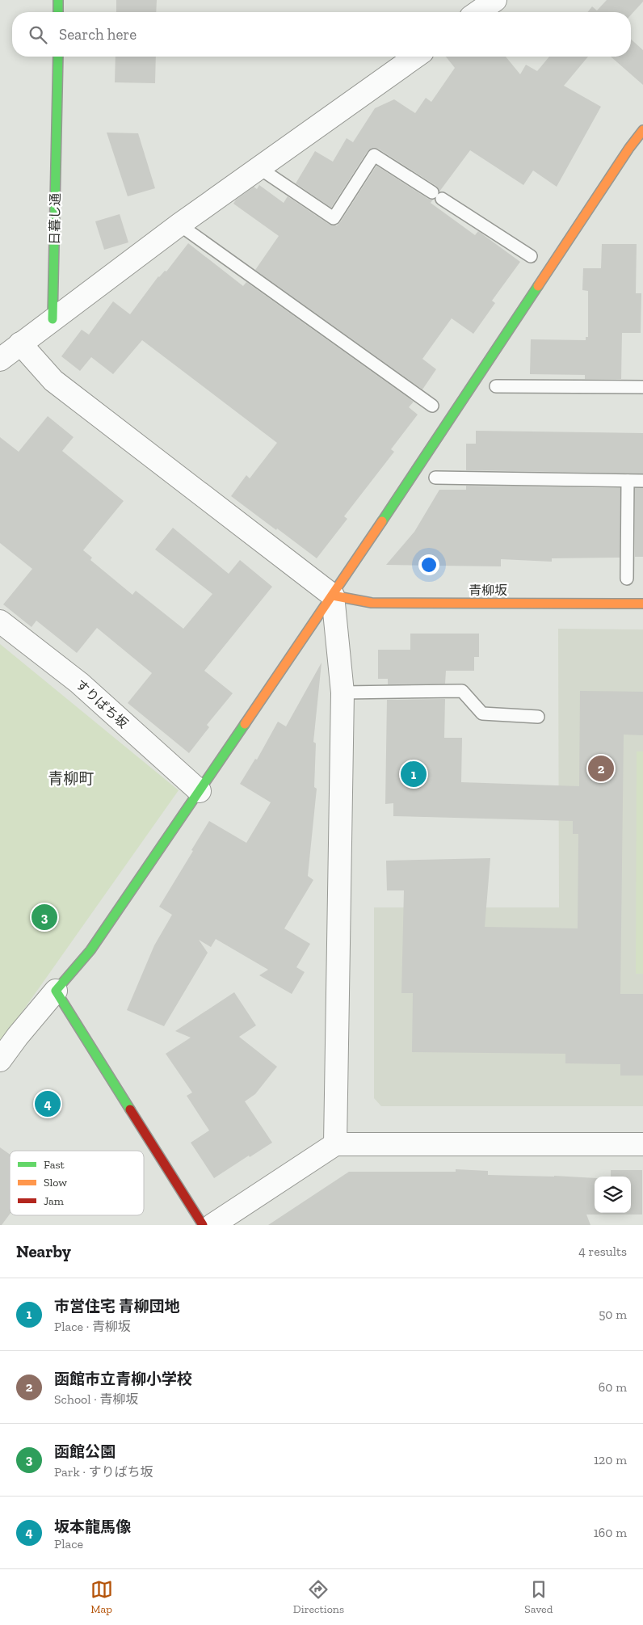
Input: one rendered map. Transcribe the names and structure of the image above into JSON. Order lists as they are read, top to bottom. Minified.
{"streets":{"street":["日暮し通","青柳坂","すりばち坂"]},"districts":["青柳町"],"legend":["Fast","Slow","Jam"],"page":{"search":"Search here","pins":["2","1","3","4"],"heading":["Nearby","4 results"],"list":[{"mark":"1","name":"市営住宅 青柳団地","note":"Place · 青柳坂","value":"50 m"},{"mark":"2","name":"函館市立青柳小学校","note":"School · 青柳坂","value":"60 m"},{"mark":"3","name":"函館公園","note":"Park · すりばち坂","value":"120 m"},{"mark":"4","name":"坂本龍馬像","note":"Place","value":"160 m"}],"nav":["Map","Directions","Saved"]}}
